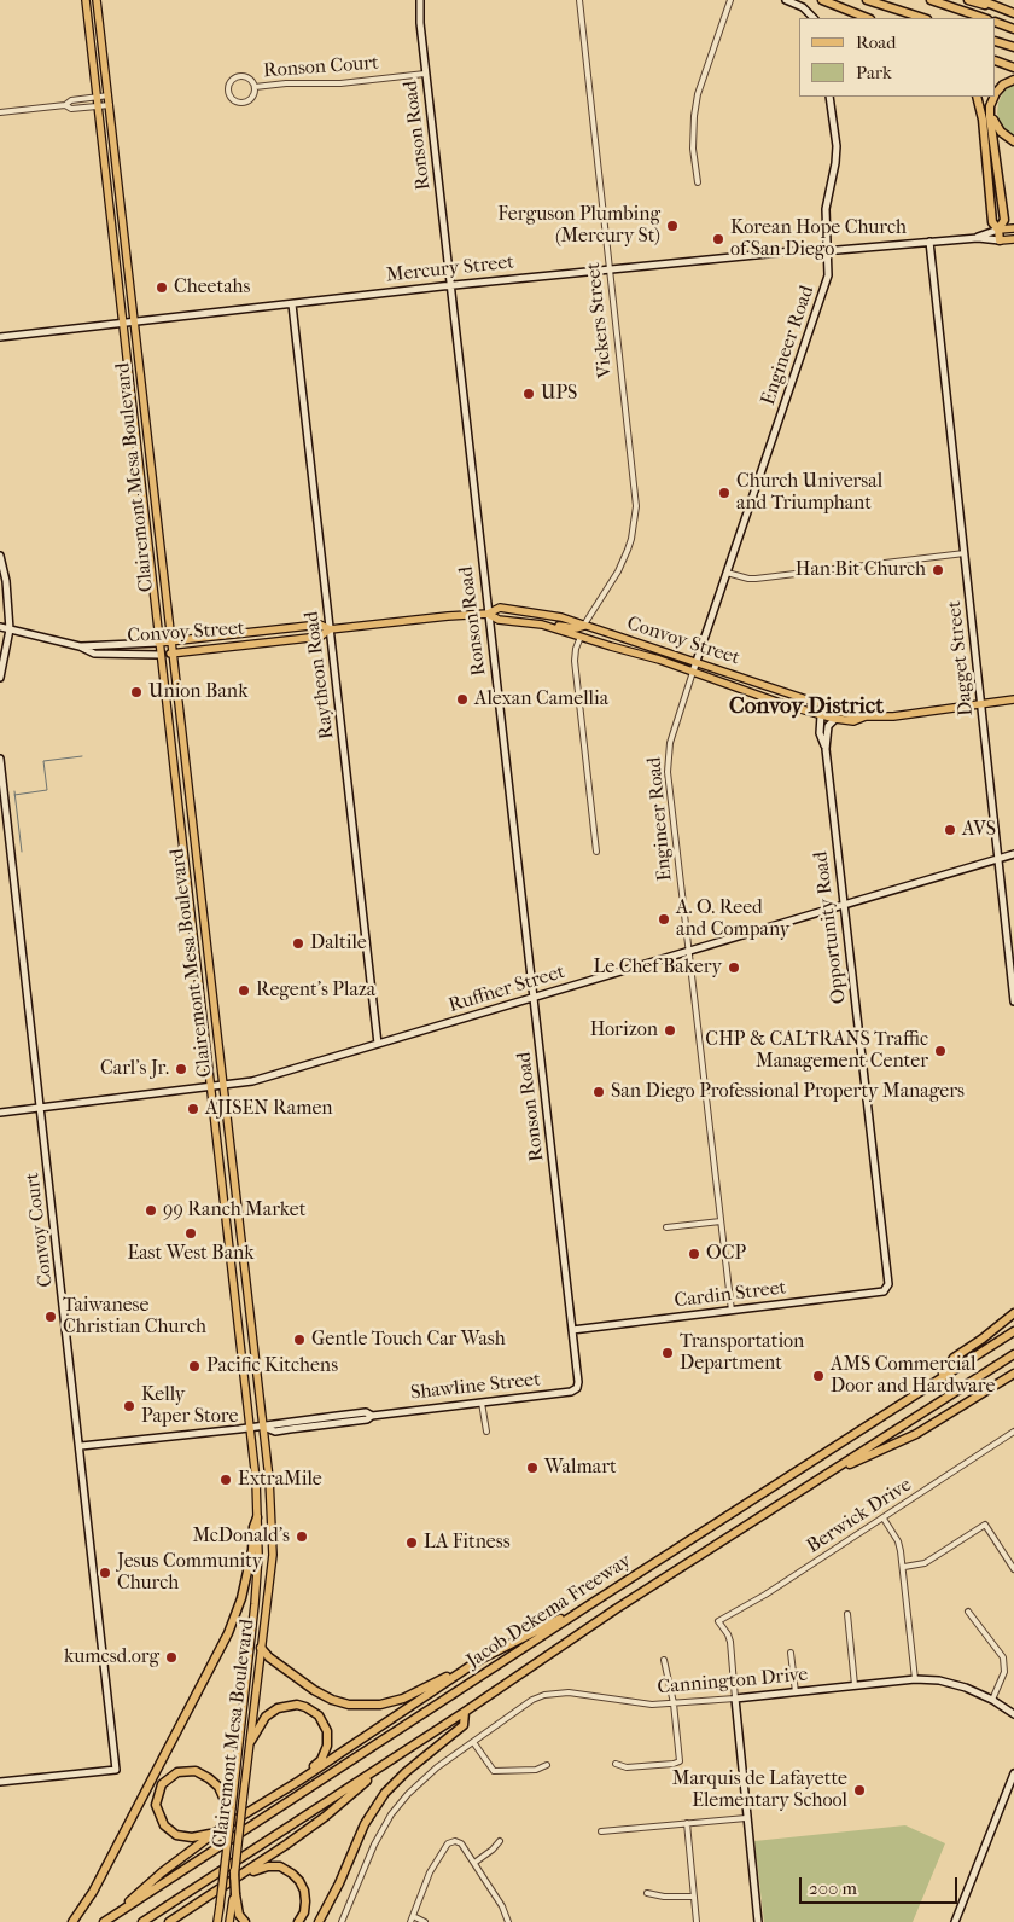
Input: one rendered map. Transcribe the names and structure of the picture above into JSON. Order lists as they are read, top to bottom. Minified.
{"streets":{"highway":["Jacob Dekema Freeway"],"main road":["Mercury Street","Clairemont Mesa Boulevard","Convoy Street"],"street":["Ronson Court","Ronson Road","Vickers Street","Engineer Road","Dagget Street","Raytheon Road","Opportunity Road","Ruffner Street","Convoy Court","Cardin Street","Shawline Street","Berwick Drive","Cannington Drive"]},"crossings":[["Ronson Court","Ronson Road"],["Ronson Road","Mercury Street"],["Ronson Road","Convoy Street"],["Ronson Road","Ruffner Street"],["Ronson Road","Cardin Street"],["Ronson Road","Shawline Street"],["Mercury Street","Vickers Street"],["Mercury Street","Engineer Road"],["Mercury Street","Clairemont Mesa Boulevard"],["Mercury Street","Dagget Street"],["Mercury Street","Raytheon Road"],["Vickers Street","Convoy Street"],["Engineer Road","Convoy Street"],["Engineer Road","Ruffner Street"],["Engineer Road","Cardin Street"],["Clairemont Mesa Boulevard","Convoy Street"],["Clairemont Mesa Boulevard","Ruffner Street"],["Clairemont Mesa Boulevard","Shawline Street"],["Convoy Street","Dagget Street"],["Convoy Street","Raytheon Road"],["Convoy Street","Opportunity Road"],["Dagget Street","Ruffner Street"],["Raytheon Road","Ruffner Street"],["Opportunity Road","Ruffner Street"],["Opportunity Road","Cardin Street"],["Ruffner Street","Convoy Court"],["Convoy Court","Shawline Street"],["Berwick Drive","Cannington Drive"]],"districts":["Convoy District"],"places":["Ferguson Plumbing (Mercury St)","Korean Hope Church of San Diego","Cheetahs","UPS","Church Universal and Triumphant","Han Bit Church","Union Bank","Alexan Camellia","AVS","A. O. Reed and Company","Daltile","Le Chef Bakery","Regent's Plaza","Horizon","CHP & CALTRANS Traffic Management Center","Carl's Jr.","San Diego Professional Property Managers","AJISEN Ramen","99 Ranch Market","East West Bank","OCP","Taiwanese Christian Church","Gentle Touch Car Wash","Transportation Department","Pacific Kitchens","AMS Commercial Door and Hardware","Kelly Paper Store","Walmart","ExtraMile","McDonald's","LA Fitness","Jesus Community Church","kumcsd.org","Marquis de Lafayette Elementary School"],"legend":["Road","Park"],"scale_bar":"200 m"}
